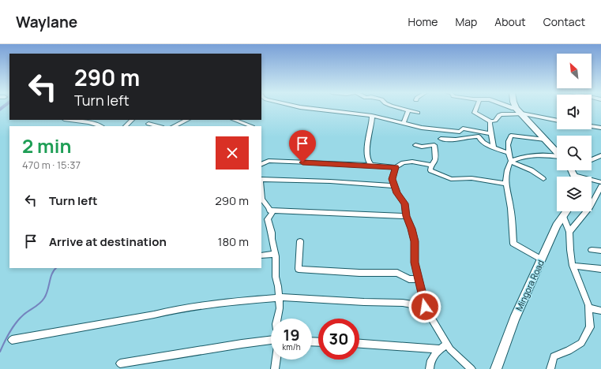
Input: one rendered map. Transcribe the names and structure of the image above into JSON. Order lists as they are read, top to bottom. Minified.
{"streets":{"highway":["Mingora Road"]},"north":"top left","page":{"header":"Waylane","nav":["Home","Map","About","Contact"],"turn":["290 m","Turn left"],"heading":["2 min","470 m · 15:37"],"list":[{"name":"Turn left","value":"290 m"},{"name":"Arrive at destination","value":"180 m"}],"speed":"19 km/h","limit":"30"}}
